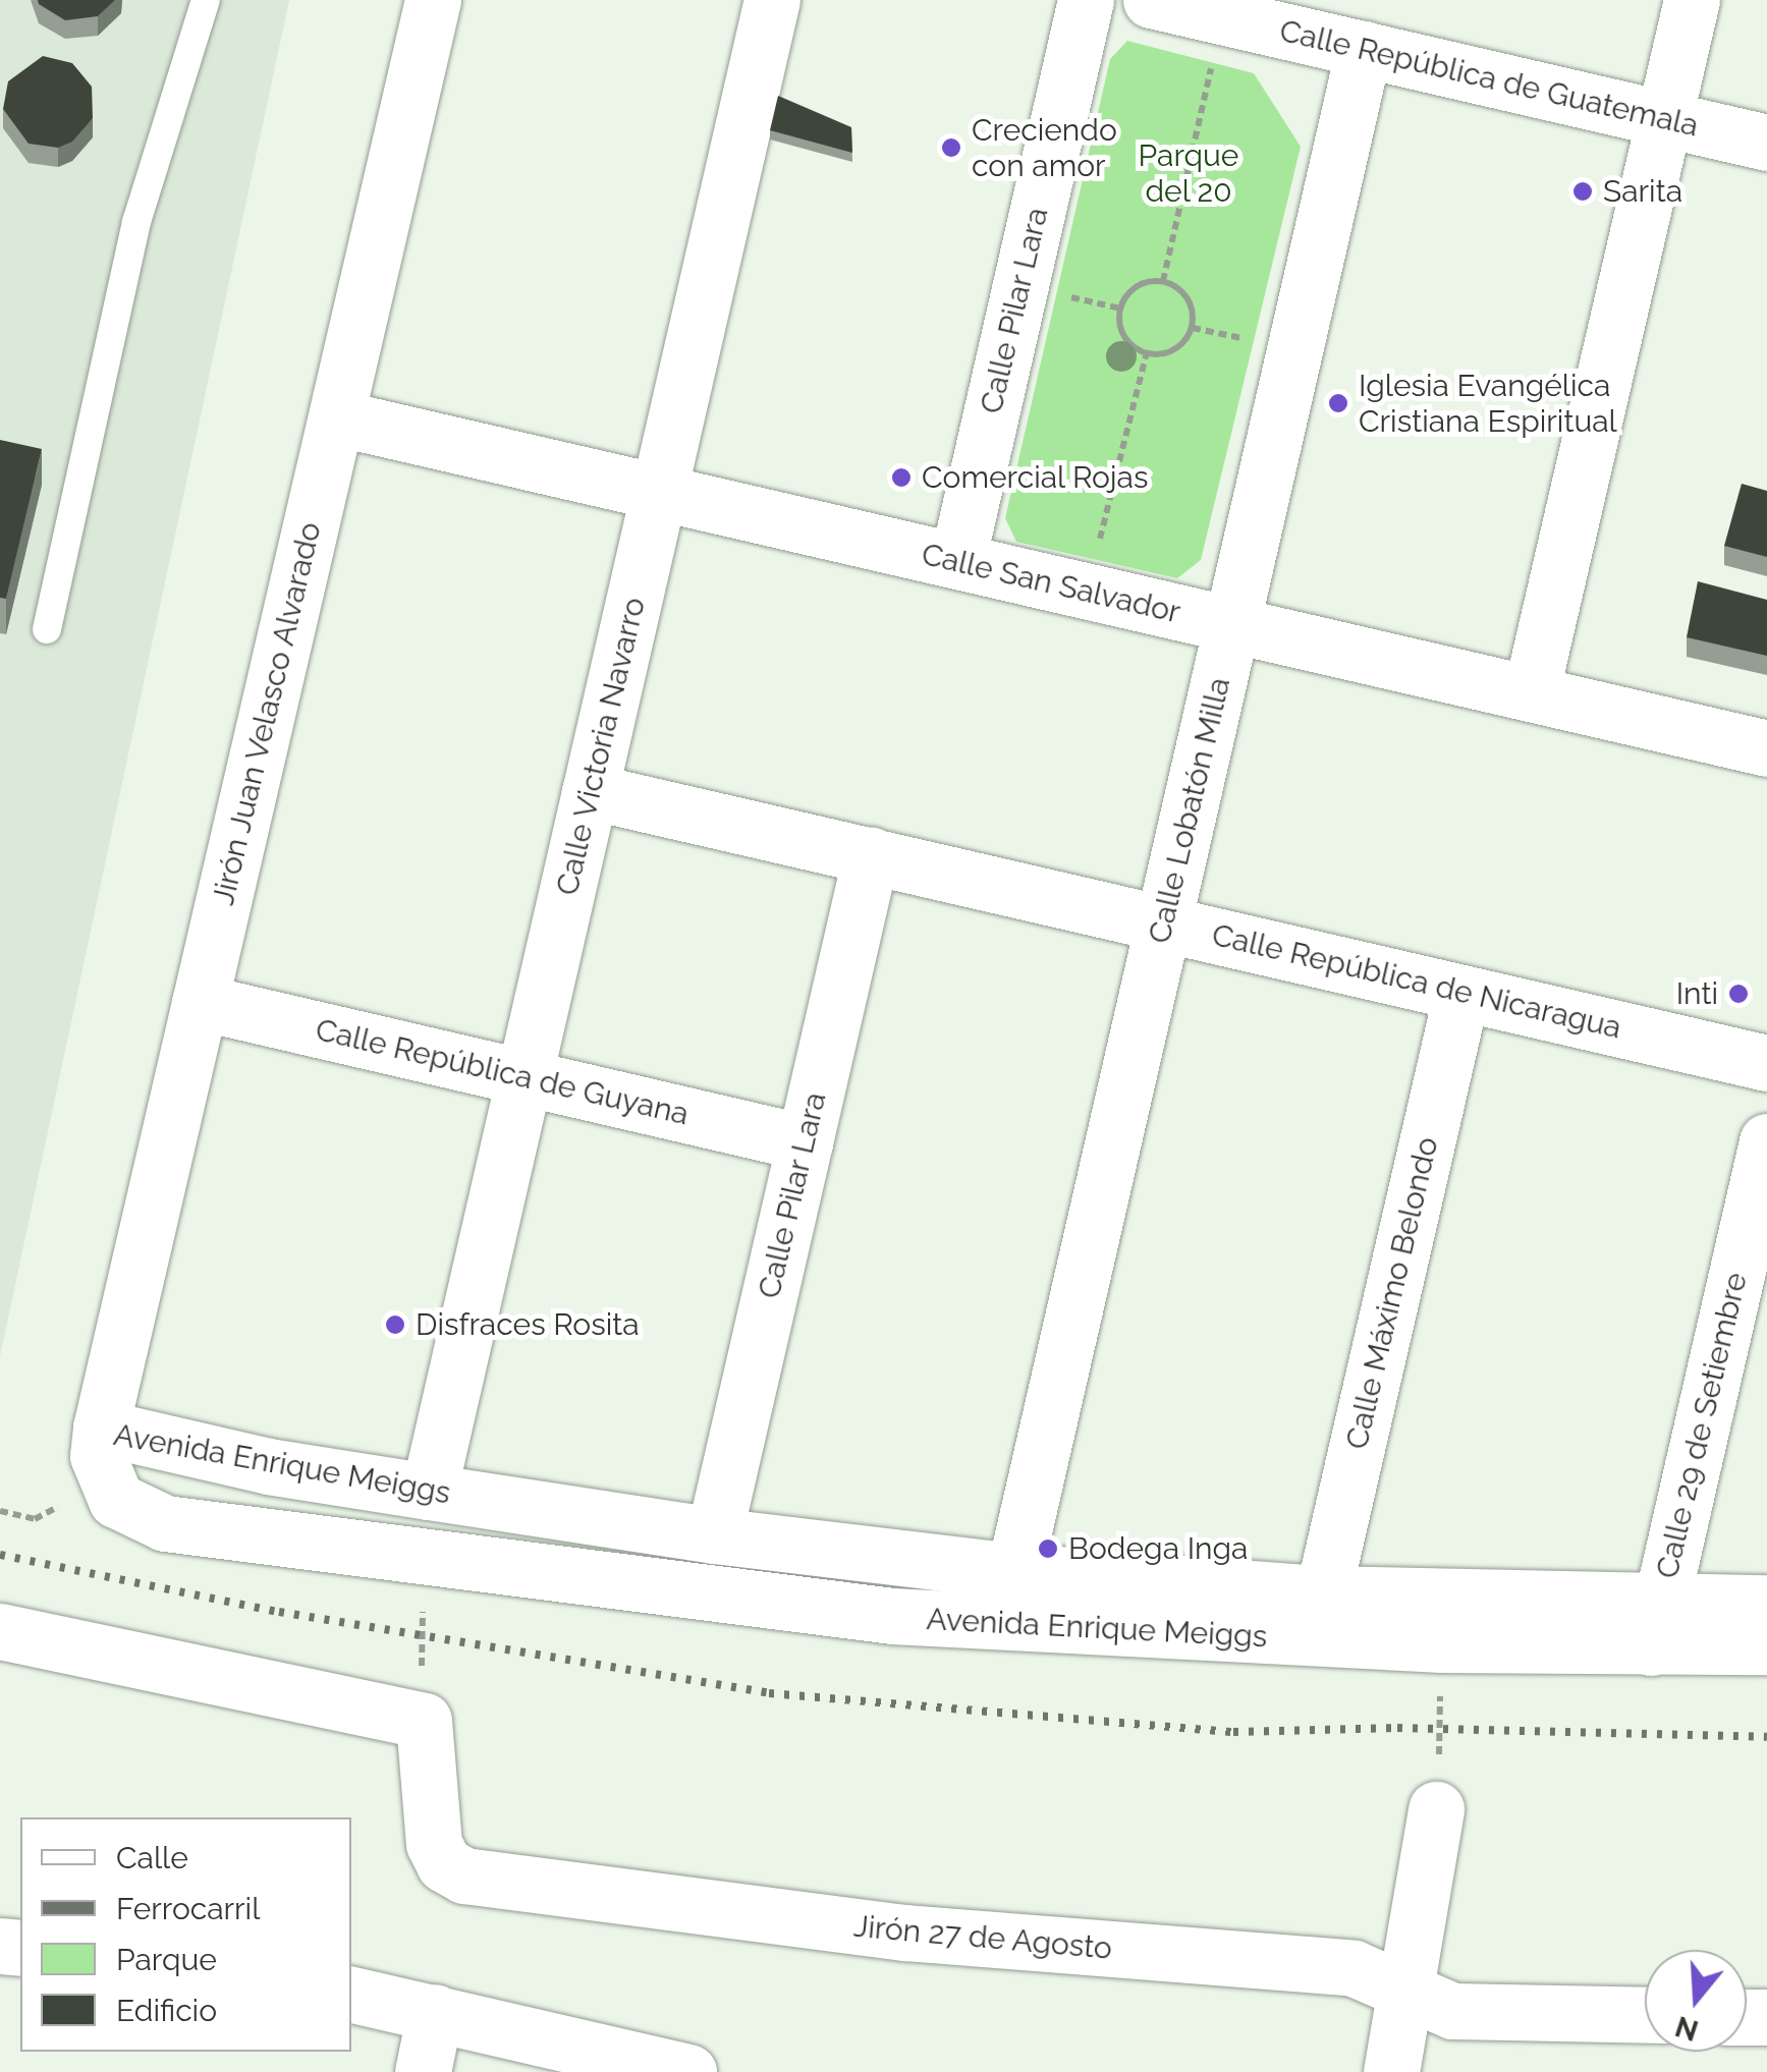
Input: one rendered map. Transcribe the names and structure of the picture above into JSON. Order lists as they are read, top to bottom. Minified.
{"streets":{"street":["Calle República de Guatemala","Calle Pilar Lara","Calle San Salvador","Jirón Juan Velasco Alvarado","Calle Victoria Navarro","Calle Lobatón Milla","Calle República de Nicaragua","Calle República de Guyana","Calle Máximo Belondo","Calle 29 de Setiembre","Avenida Enrique Meiggs","Jirón 27 de Agosto"]},"crossings":[["Calle República de Guatemala","Calle Lobatón Milla"],["Calle Pilar Lara","Calle San Salvador"],["Calle Pilar Lara","Calle República de Nicaragua"],["Calle Pilar Lara","Calle República de Guyana"],["Calle Pilar Lara","Avenida Enrique Meiggs"],["Calle San Salvador","Jirón Juan Velasco Alvarado"],["Calle San Salvador","Calle Victoria Navarro"],["Calle San Salvador","Calle Lobatón Milla"],["Jirón Juan Velasco Alvarado","Calle República de Guyana"],["Jirón Juan Velasco Alvarado","Avenida Enrique Meiggs"],["Calle Victoria Navarro","Calle República de Nicaragua"],["Calle Victoria Navarro","Calle República de Guyana"],["Calle Victoria Navarro","Avenida Enrique Meiggs"],["Calle Lobatón Milla","Calle República de Nicaragua"],["Calle Lobatón Milla","Avenida Enrique Meiggs"],["Calle República de Nicaragua","Calle Máximo Belondo"],["Calle Máximo Belondo","Avenida Enrique Meiggs"],["Calle 29 de Setiembre","Avenida Enrique Meiggs"]],"parks":["Parque del 20"],"places":["Creciendo con amor","Sarita","Iglesia Evangélica Cristiana Espiritual","Comercial Rojas","Inti","Disfraces Rosita","Bodega Inga"],"legend":["Calle","Ferrocarril","Parque","Edificio"],"north":"bottom"}
